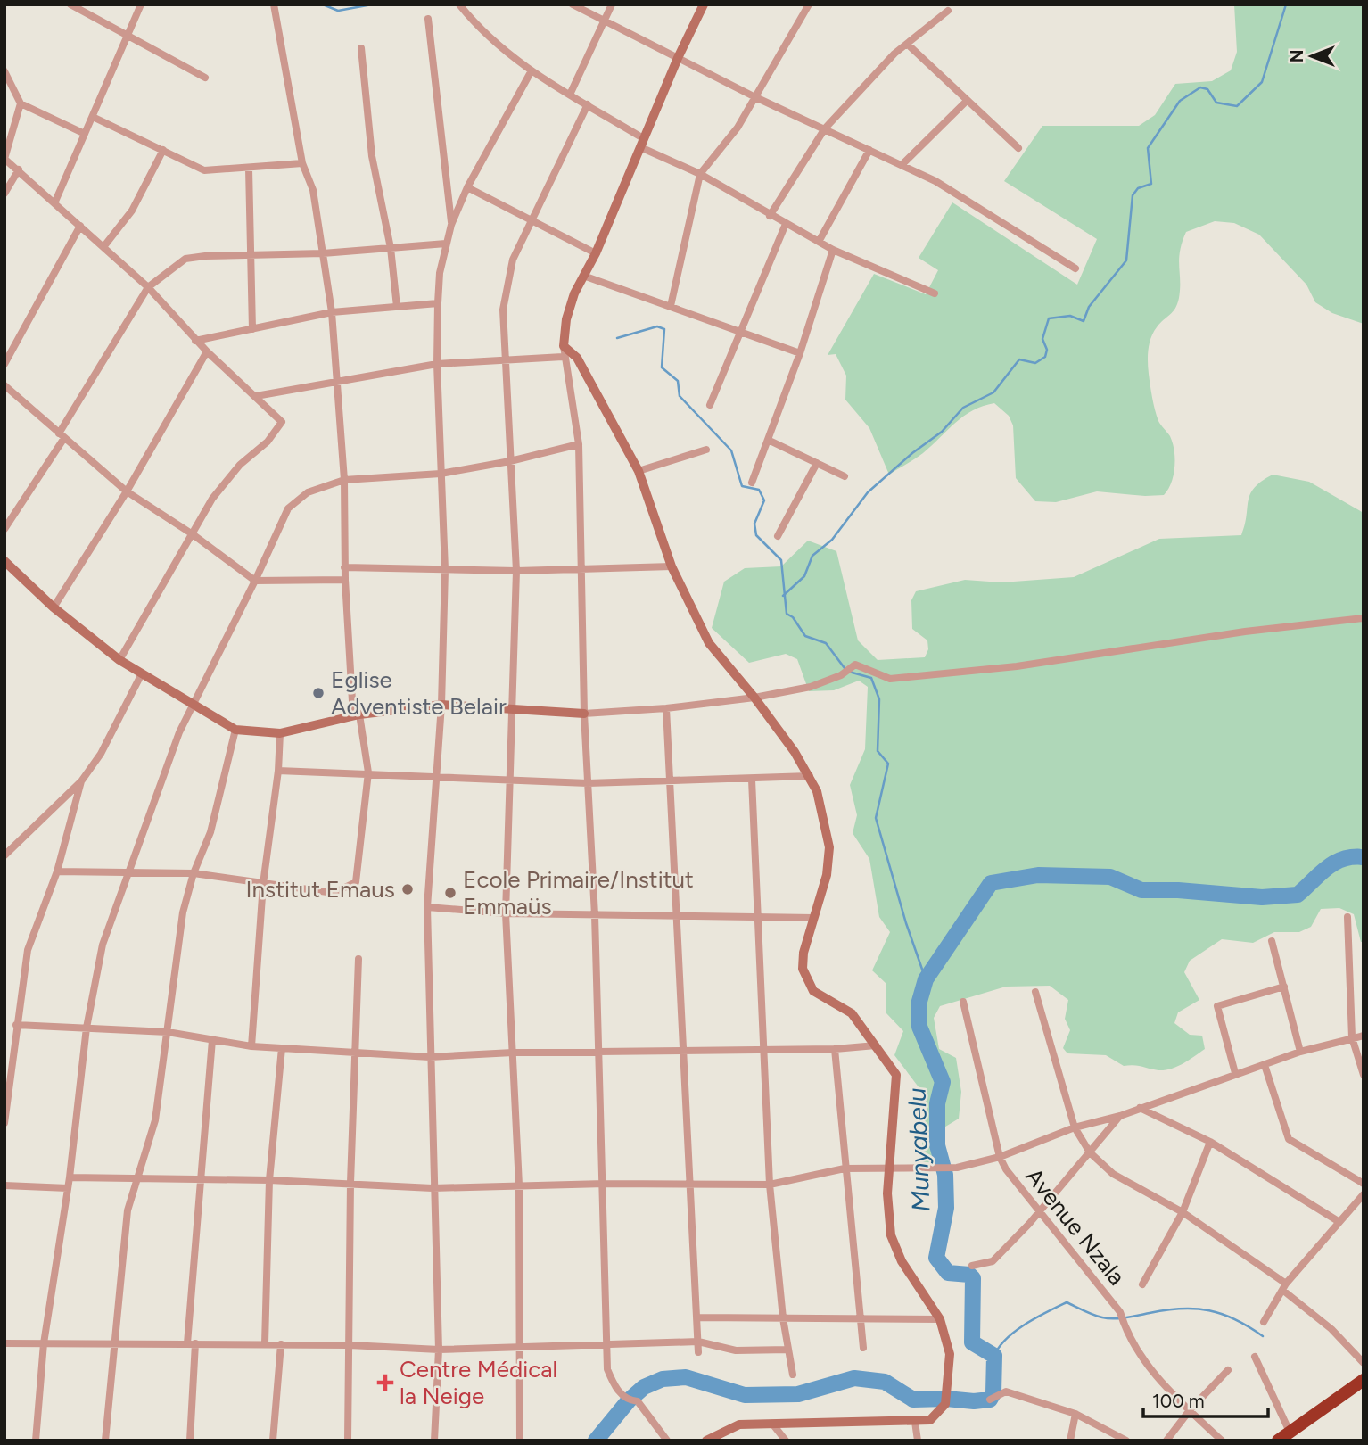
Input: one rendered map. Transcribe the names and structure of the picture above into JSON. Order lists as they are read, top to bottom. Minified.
{"streets":{"street":["Avenue Nzala"]},"water":["Munyabelu"],"places":{"other":["Eglise Adventiste Belair","Institut Emaus","Ecole Primaire/Institut Emmaüs"],"health":["Centre Médical la Neige"]},"scale_bar":"100 m","north":"left"}
